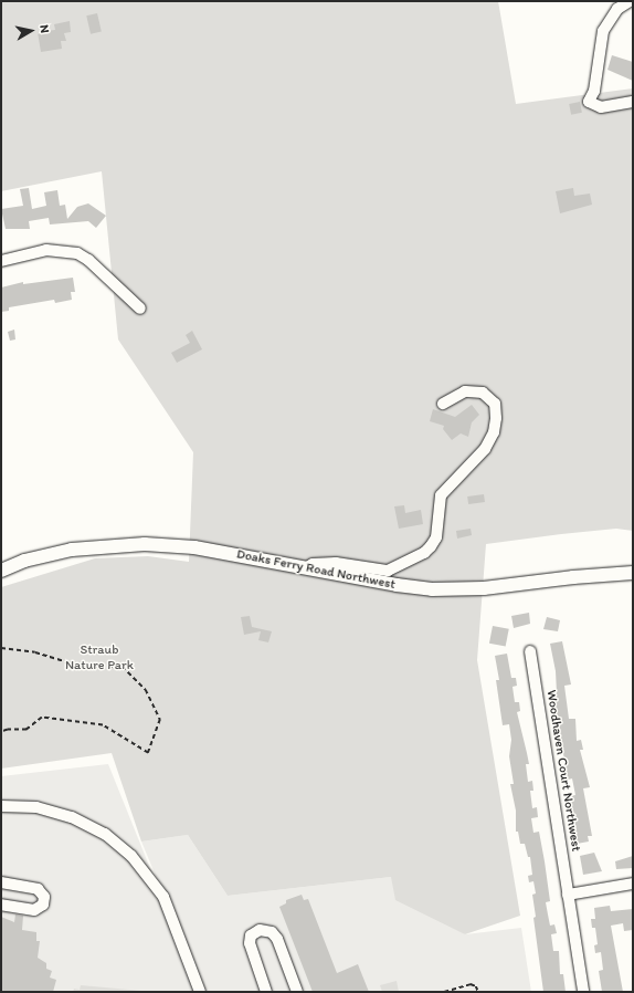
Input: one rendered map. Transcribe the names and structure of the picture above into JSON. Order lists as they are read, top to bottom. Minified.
{"streets":{"main road":["Doaks Ferry Road Northwest"],"street":["Woodhaven Court Northwest"]},"parks":["Straub Nature Park"],"north":"right"}
